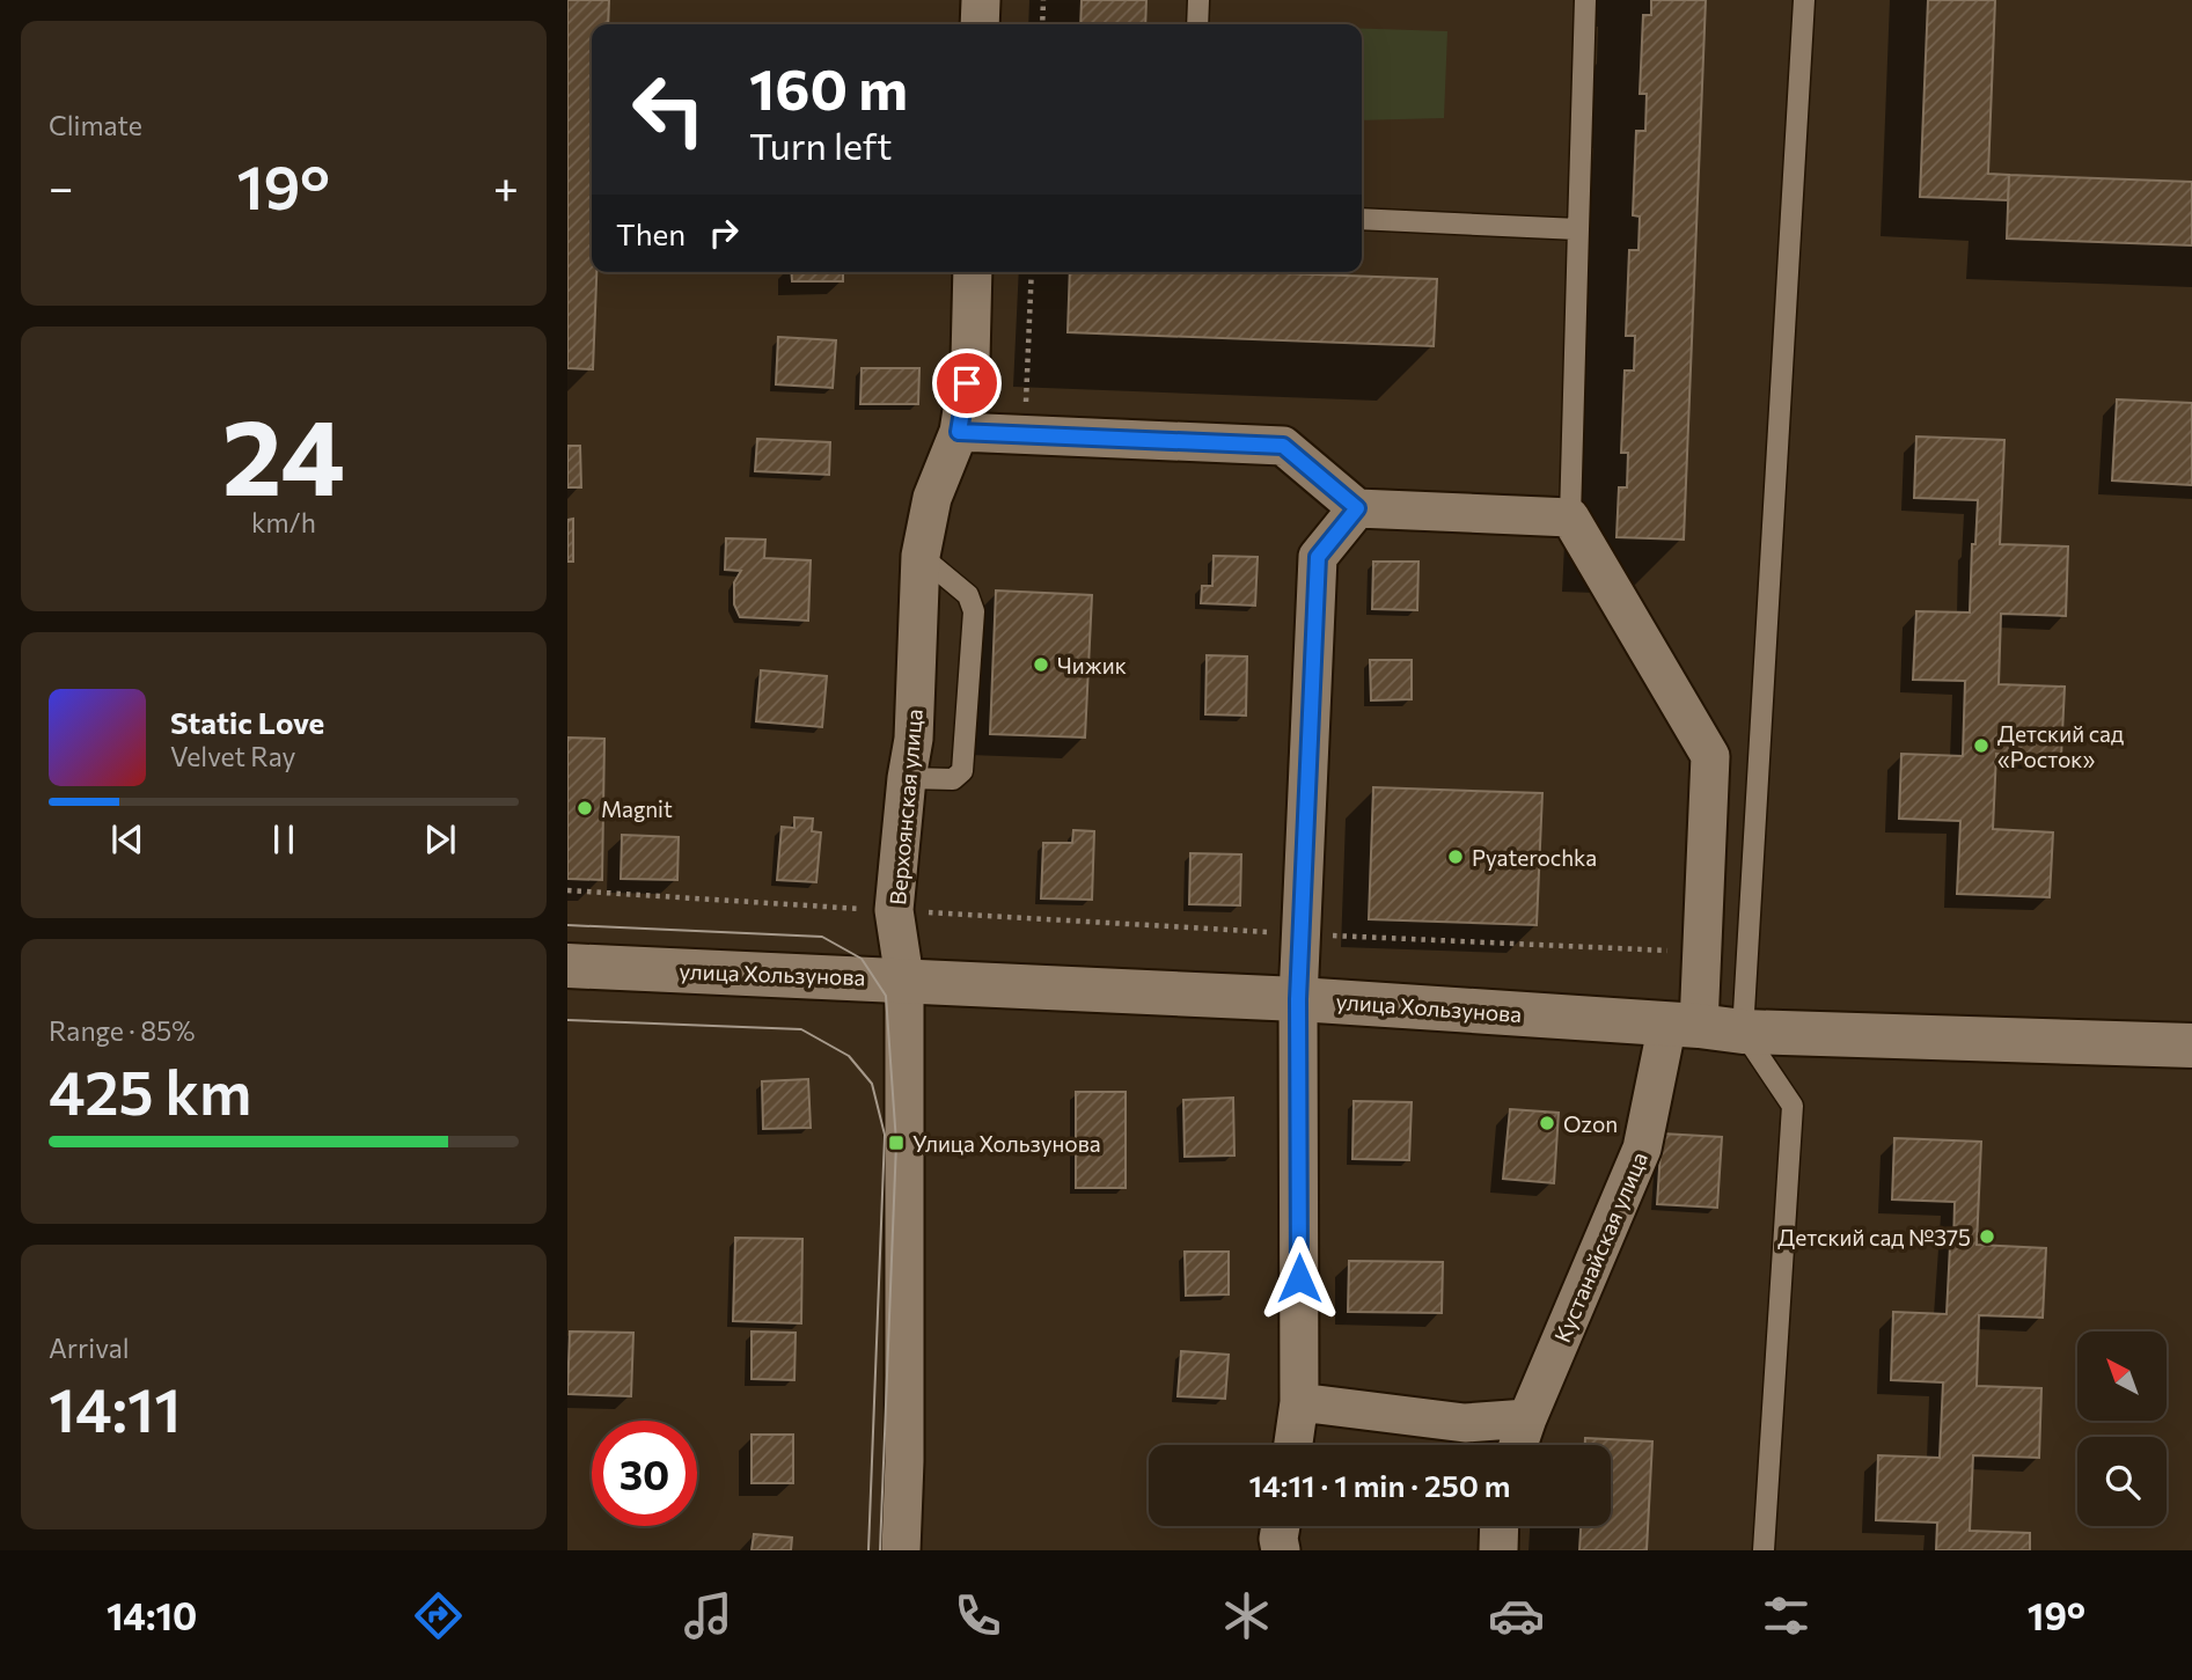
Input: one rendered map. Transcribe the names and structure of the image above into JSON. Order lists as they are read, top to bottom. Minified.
{"streets":{"street":["Верхоянская улица","улица Хользунова","Кустанайская улица"]},"crossings":[["Верхоянская улица","улица Хользунова"],["улица Хользунова","Кустанайская улица"]],"places":{"other":["Чижик","Детский сад «Росток»","Magnit","Pyaterochka","Ozon","Детский сад №375"],"transit":["Улица Хользунова"]},"north":"top left","page":{"tile":["Climate",["24","km/h"],["Range · 85%","425 km"],["Arrival","14:11"]],"turn":["160 m","Turn left"],"heat":["−","19°","+"],"then":"Then","song":["Static Love","Velvet Ray"],"limit":"30","trip":"14:11 · 1 min · 250 m","tabs":["14:10","19°"]}}
